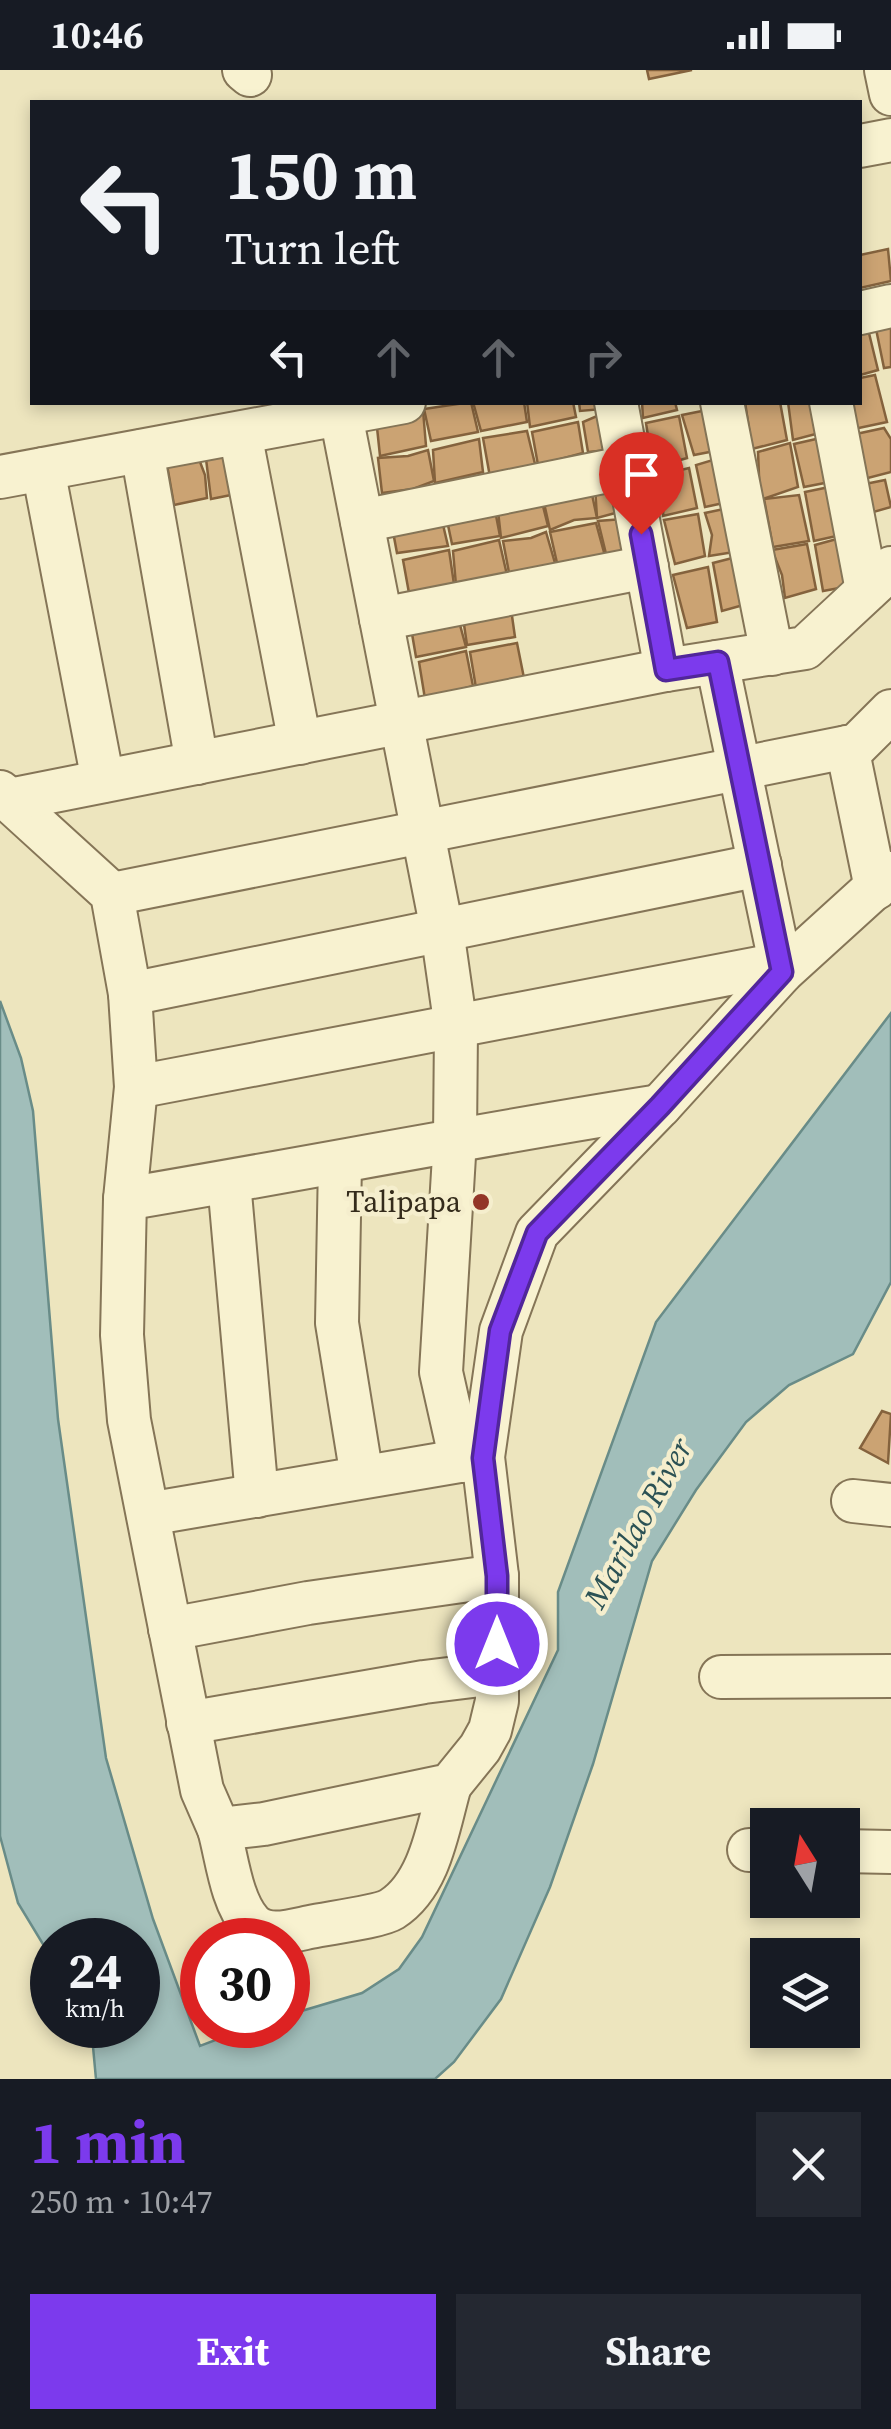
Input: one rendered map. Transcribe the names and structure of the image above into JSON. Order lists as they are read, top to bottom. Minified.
{"water":["Marilao River"],"places":["Talipapa"],"north":"top","page":{"status":"10:46","turn":["150 m","Turn left"],"speed":"24 km/h","limit":"30","heading":["1 min","250 m · 10:47"],"buttons":["Exit","Share"]}}
